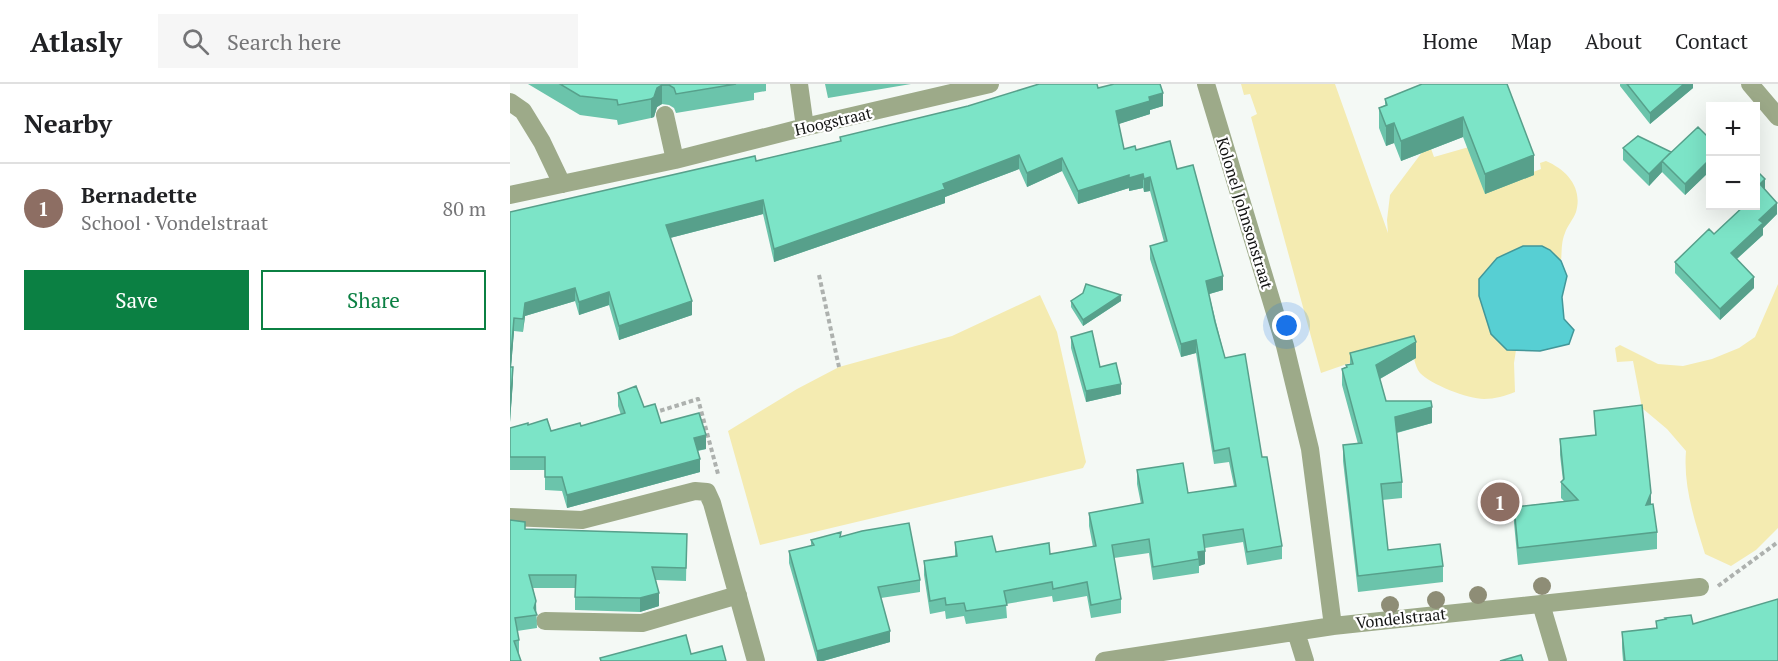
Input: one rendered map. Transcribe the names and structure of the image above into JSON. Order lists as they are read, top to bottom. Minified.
{"streets":{"street":["Hoogstraat","Kolonel Johnsonstraat","Vondelstraat"]},"crossings":[["Kolonel Johnsonstraat","Vondelstraat"]],"page":{"header":"Atlasly","search":"Search here","nav":["Home","Map","About","Contact"],"heading":"Nearby","map_buttons":["+","−"],"list":[{"mark":"1","name":"Bernadette","note":"School · Vondelstraat","value":"80 m"}],"buttons":["Save","Share"],"pins":"1"}}
